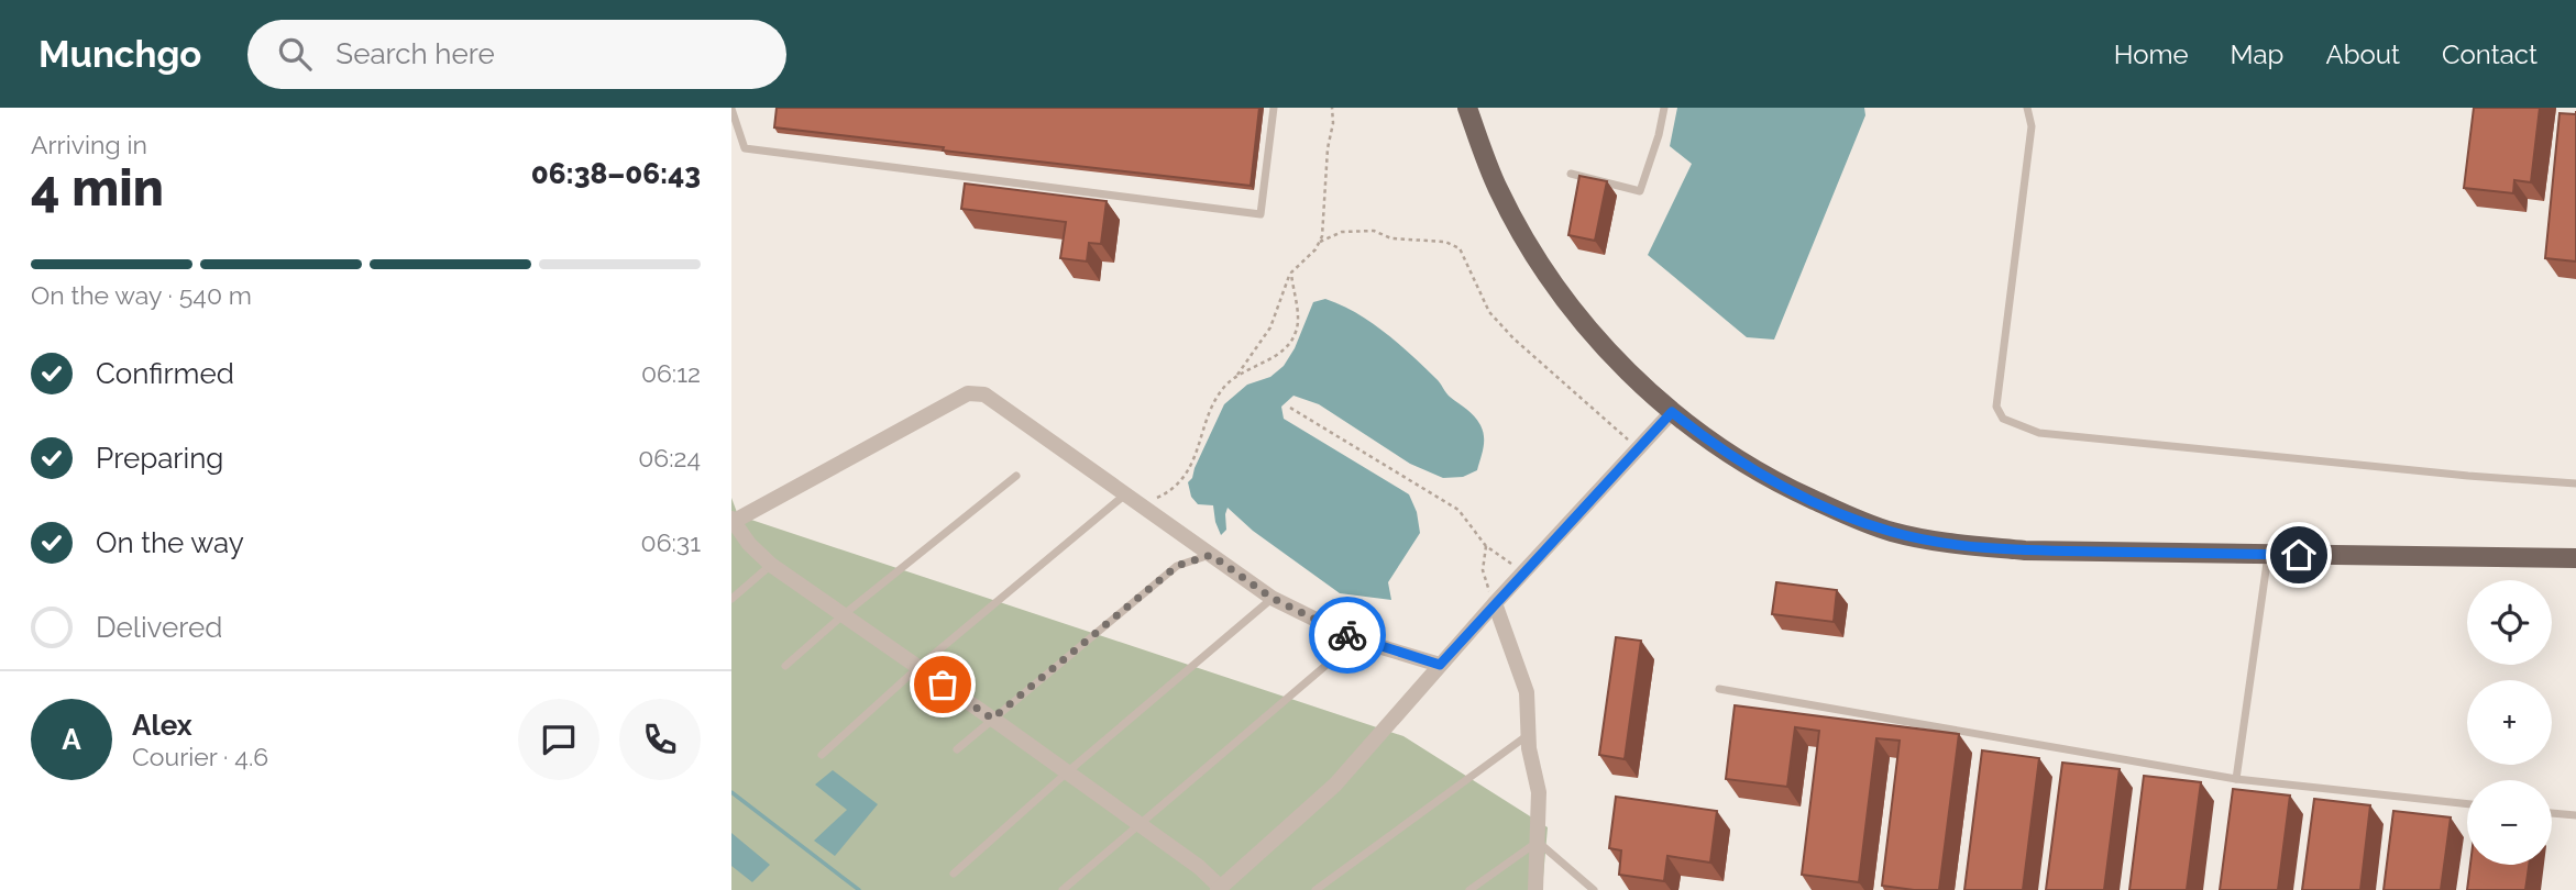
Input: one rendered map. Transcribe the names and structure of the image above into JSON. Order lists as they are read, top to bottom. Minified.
{"page":{"header":"Munchgo","search":"Search here","nav":["Home","Map","About","Contact"],"heading":["4 min","Arriving in","06:38–06:43"],"panel":["Alex","Courier · 4.6"],"bar":"On the way · 540 m","list":[["Confirmed","06:12"],["Preparing","06:24"],["On the way","06:31"],"Delivered"],"map_buttons":["+","−"],"round":"A"}}
